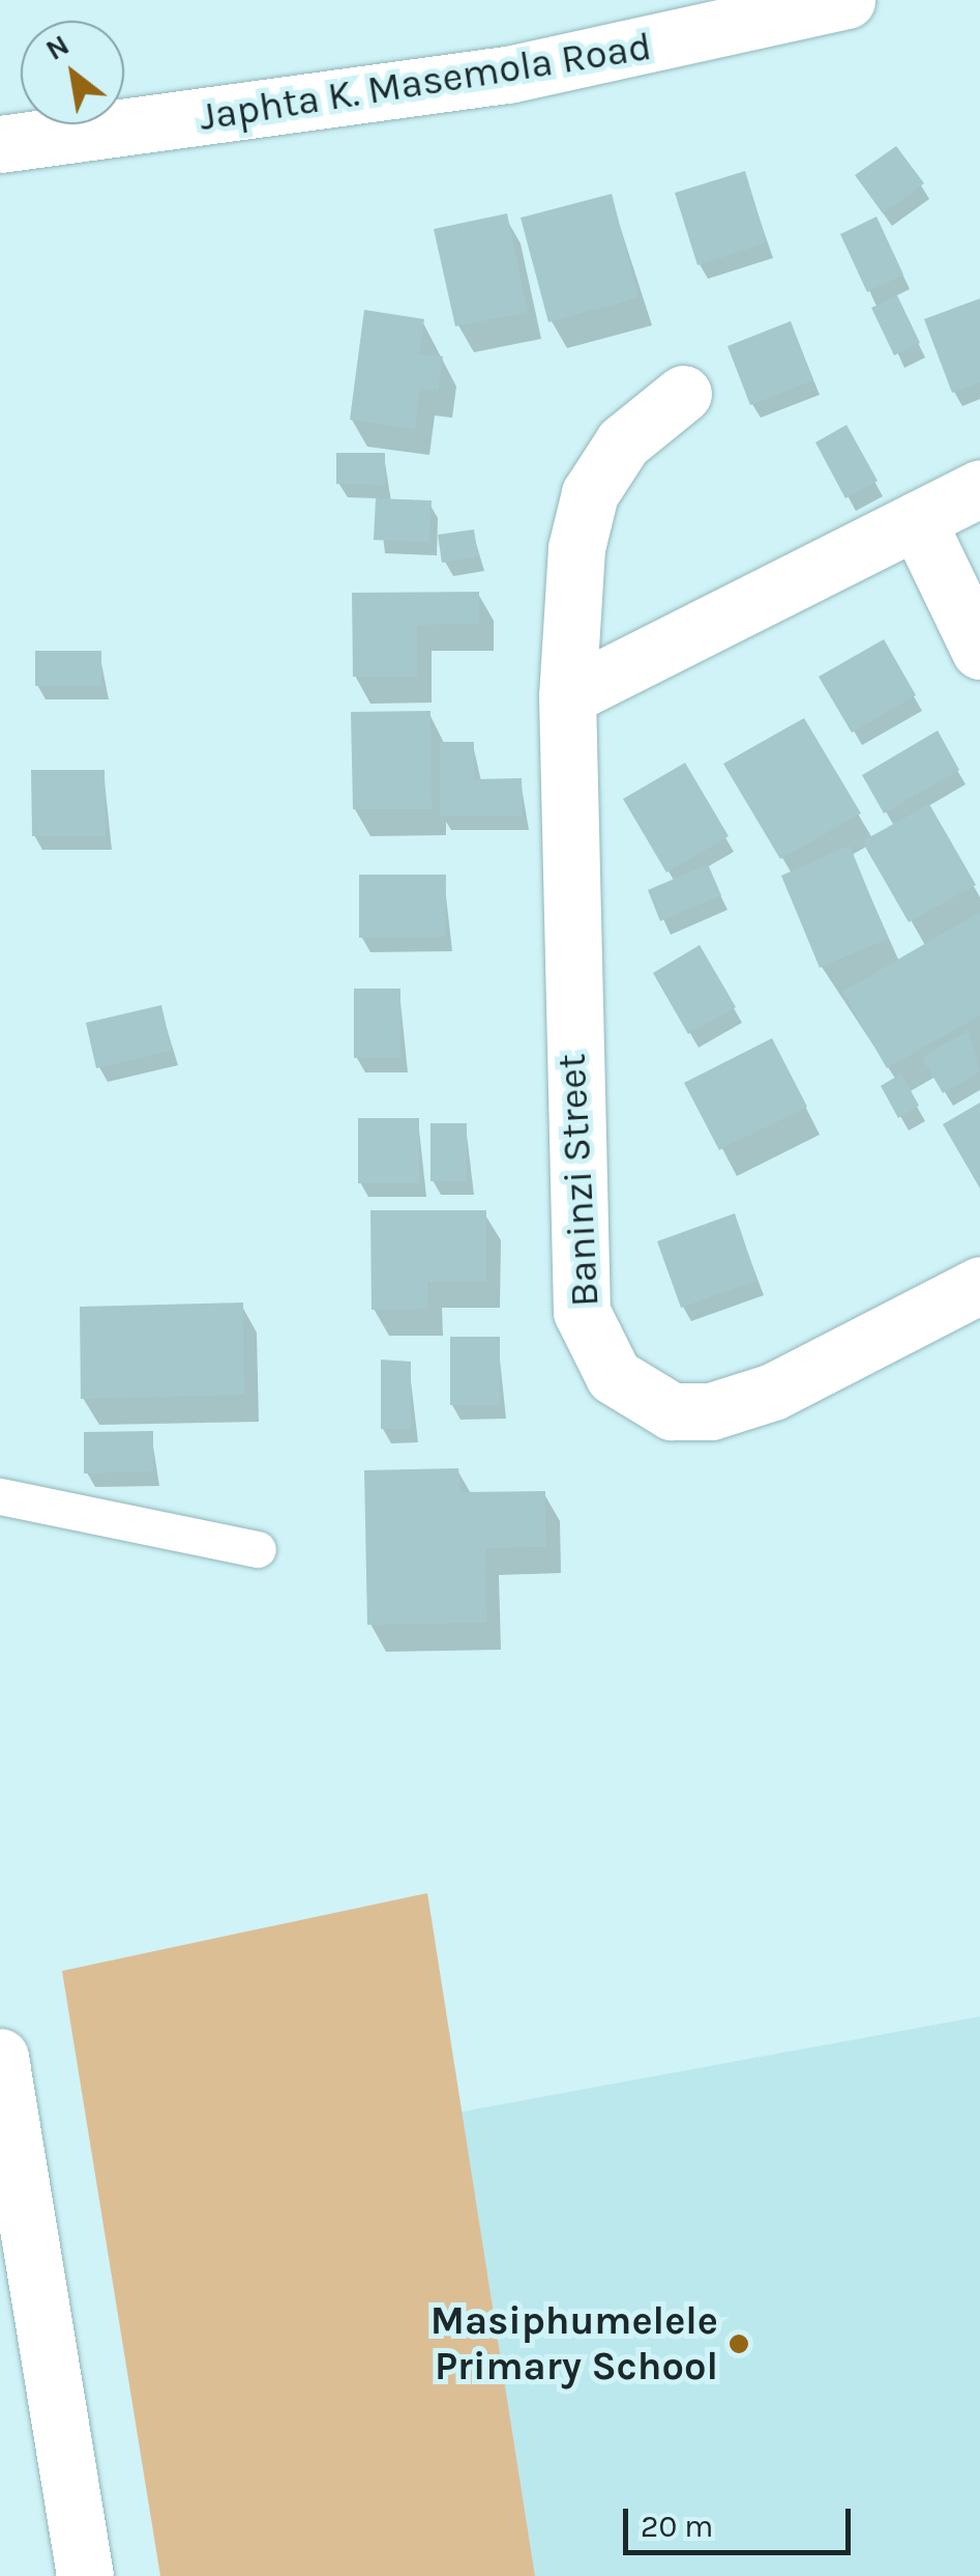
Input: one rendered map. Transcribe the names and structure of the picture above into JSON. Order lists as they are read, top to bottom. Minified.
{"streets":{"street":["Japhta K. Masemola Road","Baninzi Street"]},"places":["Masiphumelele Primary School"],"scale_bar":"20 m","north":"top left"}
